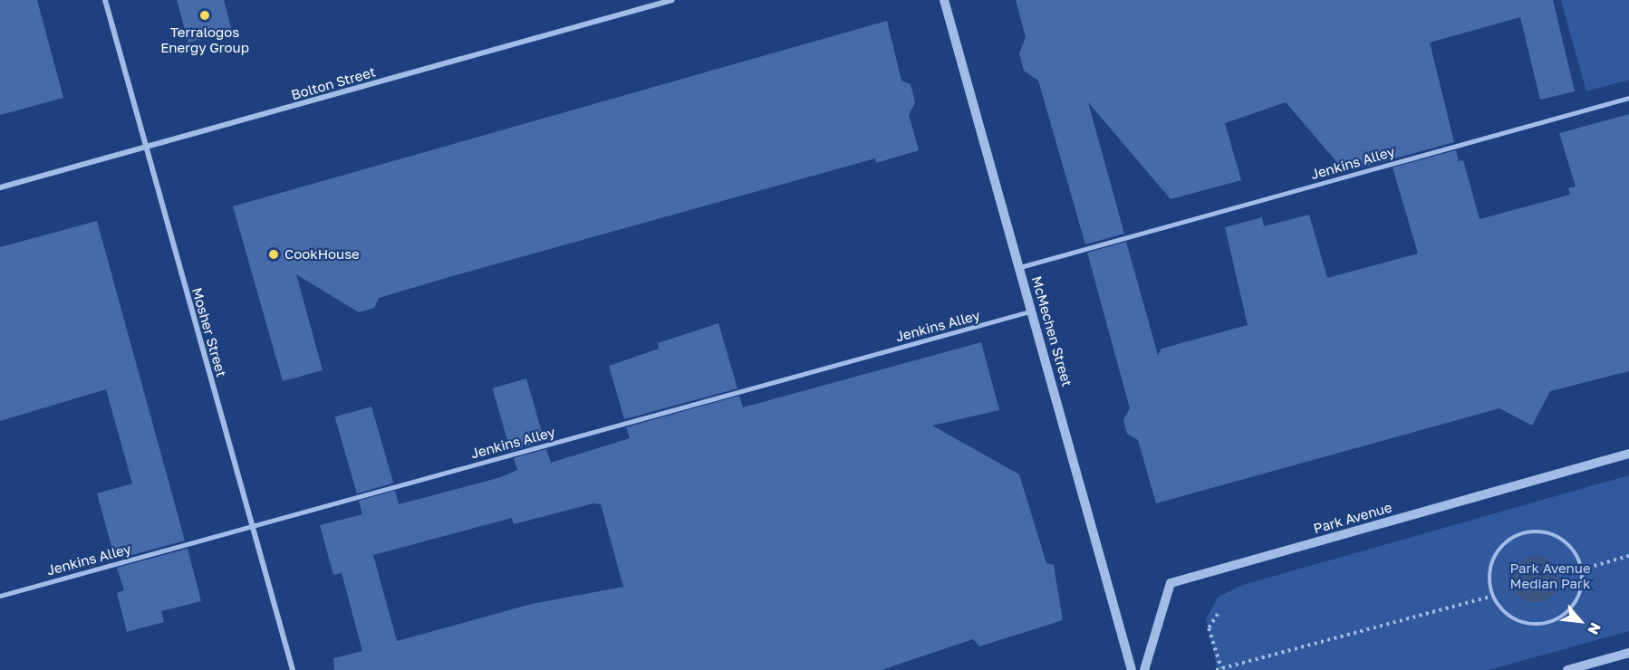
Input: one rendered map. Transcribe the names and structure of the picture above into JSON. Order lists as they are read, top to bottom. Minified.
{"streets":{"street":["Bolton Street","McMechen Street","Mosher Street","Park Avenue"],"lane":["Jenkins Alley"]},"crossings":[["Bolton Street","Mosher Street"],["Jenkins Alley","McMechen Street"],["Jenkins Alley","Mosher Street"]],"parks":["Park Avenue Median Park"],"places":["Terralogos Energy Group","CookHouse"],"north":"bottom right"}
